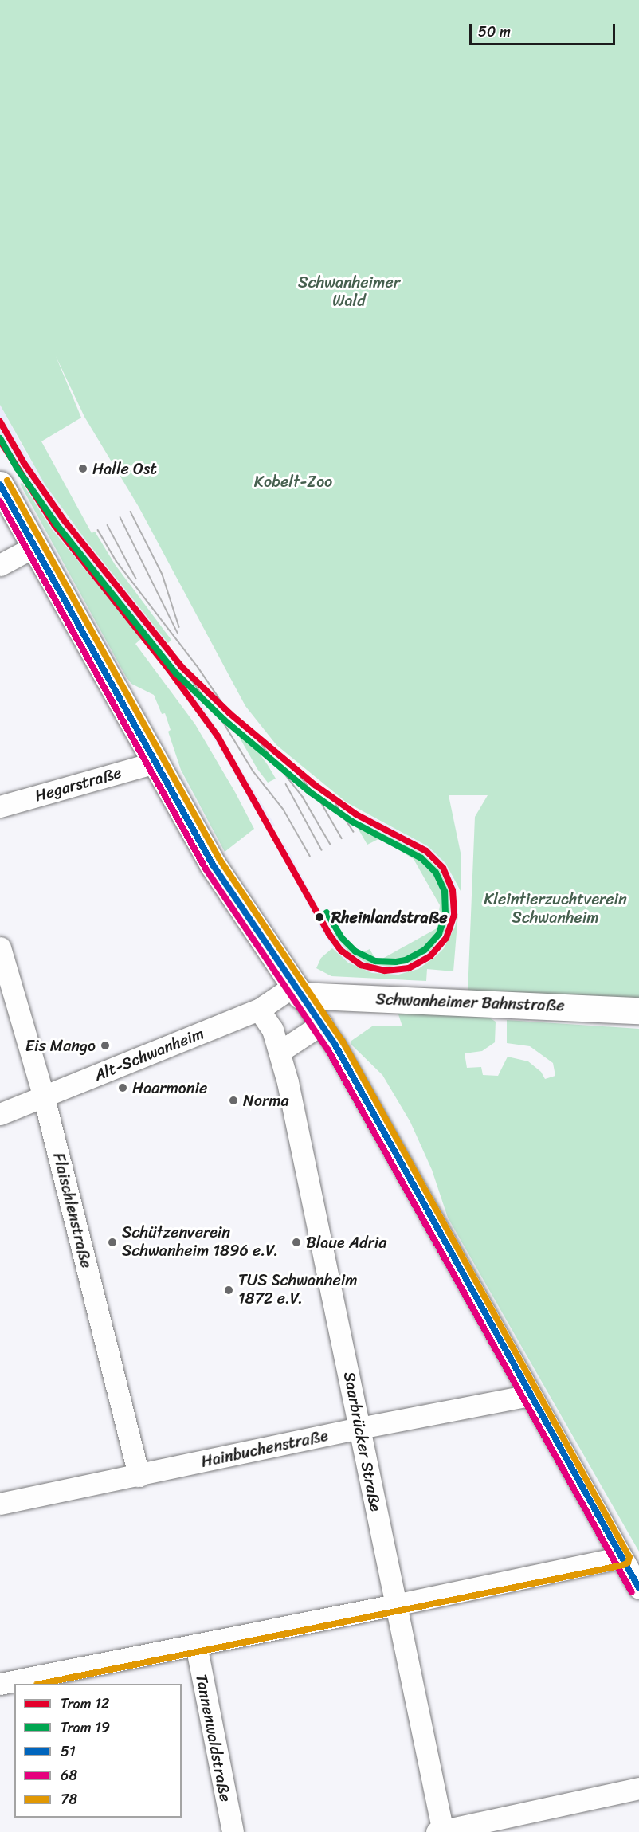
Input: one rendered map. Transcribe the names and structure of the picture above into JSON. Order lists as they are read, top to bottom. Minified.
{"streets":{"street":["Hegarstraße","Schwanheimer Bahnstraße","Alt-Schwanheim","Flaischlenstraße","Saarbrücker Straße","Hainbuchenstraße","Tannenwaldstraße"]},"crossings":[["Schwanheimer Bahnstraße","Alt-Schwanheim"],["Alt-Schwanheim","Flaischlenstraße"],["Alt-Schwanheim","Saarbrücker Straße"],["Flaischlenstraße","Hainbuchenstraße"],["Saarbrücker Straße","Hainbuchenstraße"]],"parks":["Schwanheimer Wald","Kobelt-Zoo","Kleintierzuchtverein Schwanheim"],"places":["Halle Ost","Rheinlandstraße","Eis Mango","Haarmonie","Norma","Schützenverein Schwanheim 1896 e.V.","Blaue Adria","TUS Schwanheim 1872 e.V."],"lines":["tram line 12","tram line 19","transit line 78","transit line 51","transit line 68"],"legend":["Tram 12","Tram 19","51","68","78"],"scale_bar":"50 m"}
